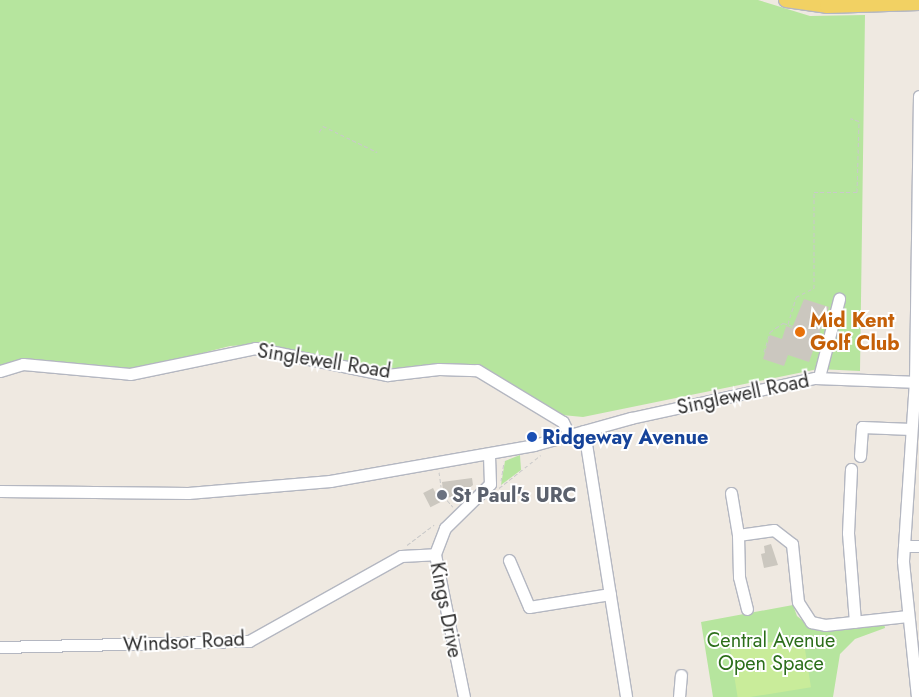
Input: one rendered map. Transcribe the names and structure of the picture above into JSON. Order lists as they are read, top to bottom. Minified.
{"streets":{"street":["Singlewell Road","Kings Drive","Windsor Road"]},"crossings":[["Singlewell Road","Kings Drive"],["Kings Drive","Windsor Road"]],"parks":["Central Avenue Open Space"],"places":["Mid Kent Golf Club","Ridgeway Avenue","St Paul's URC"]}
